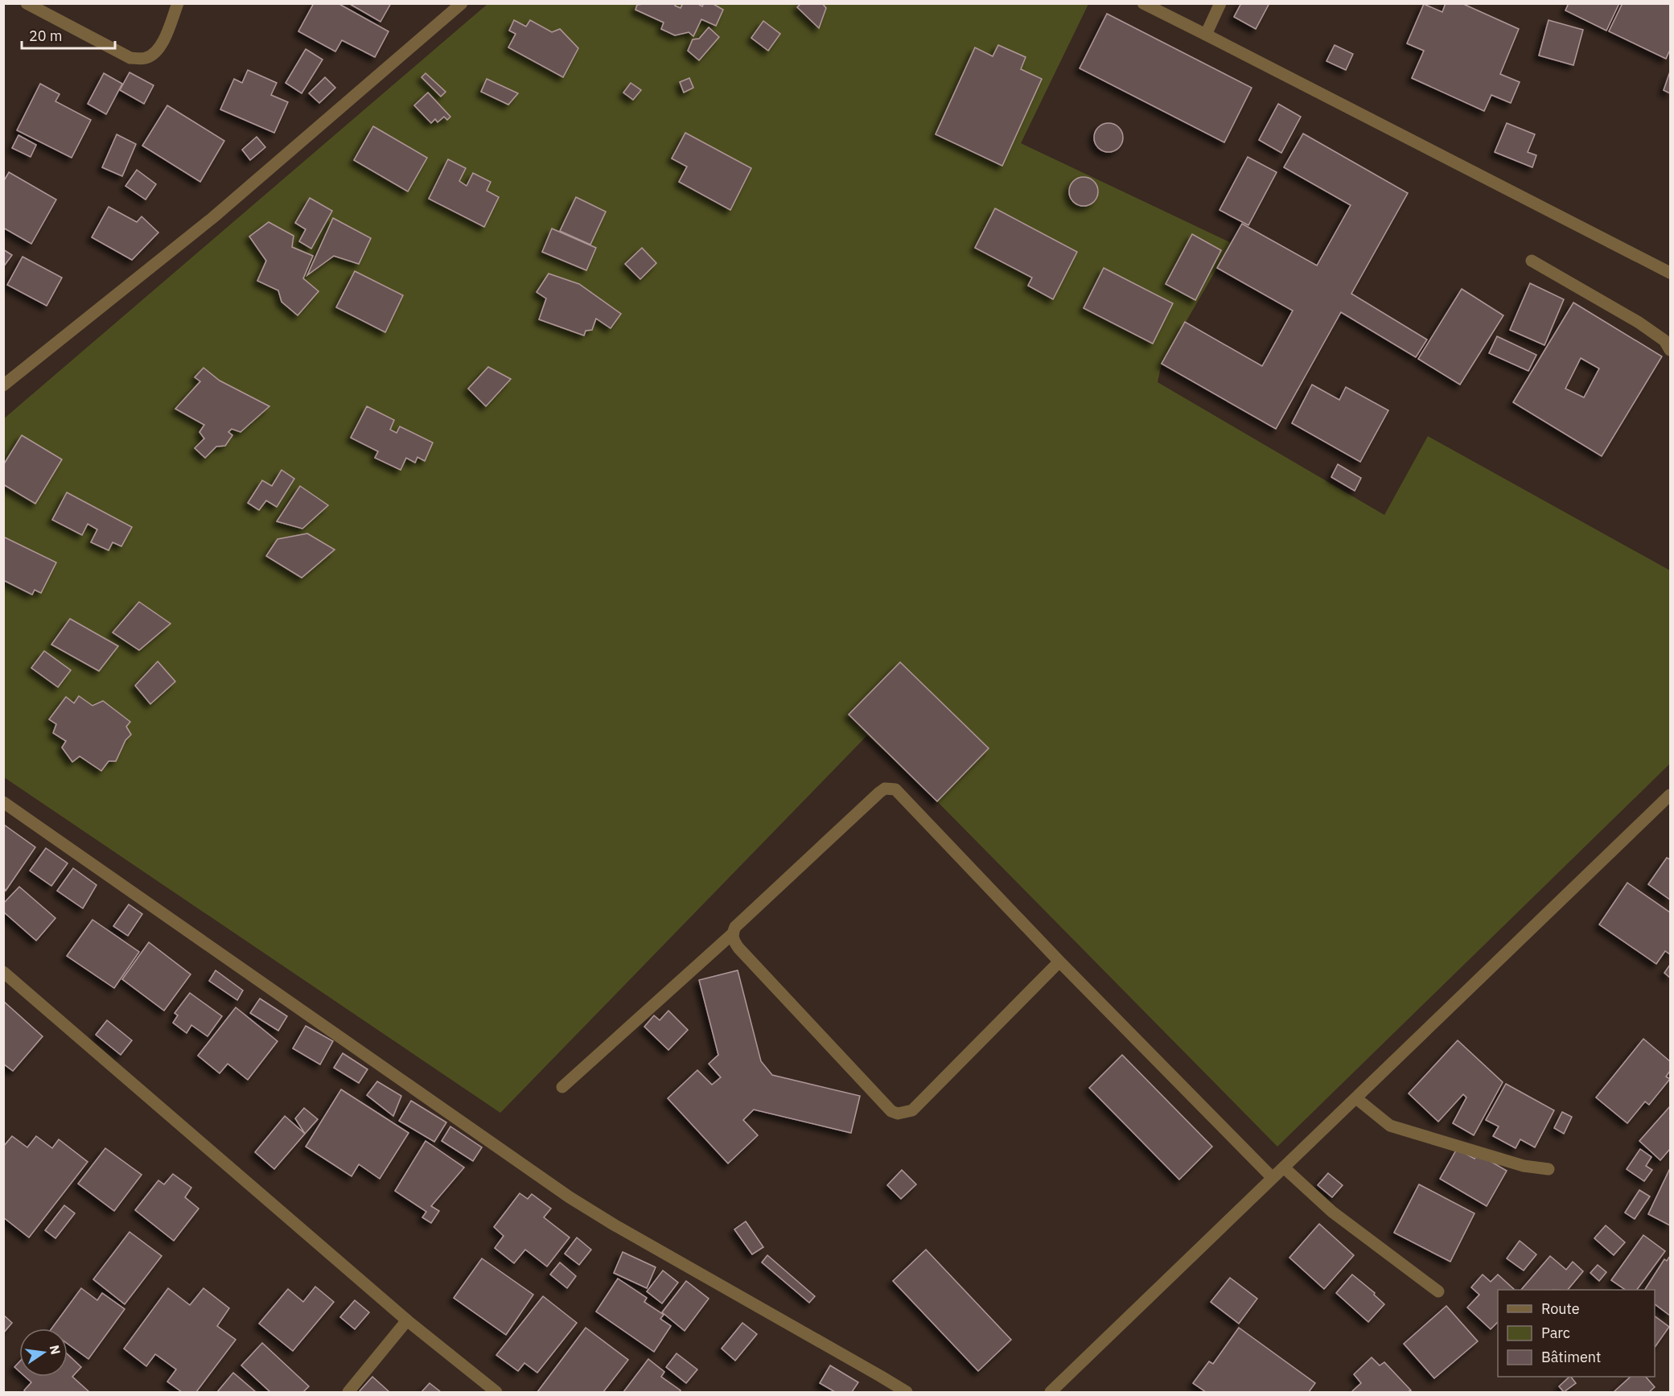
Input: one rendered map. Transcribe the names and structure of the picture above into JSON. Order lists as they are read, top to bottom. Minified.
{"legend":["Route","Parc","Bâtiment"],"scale_bar":"20 m","north":"right"}
